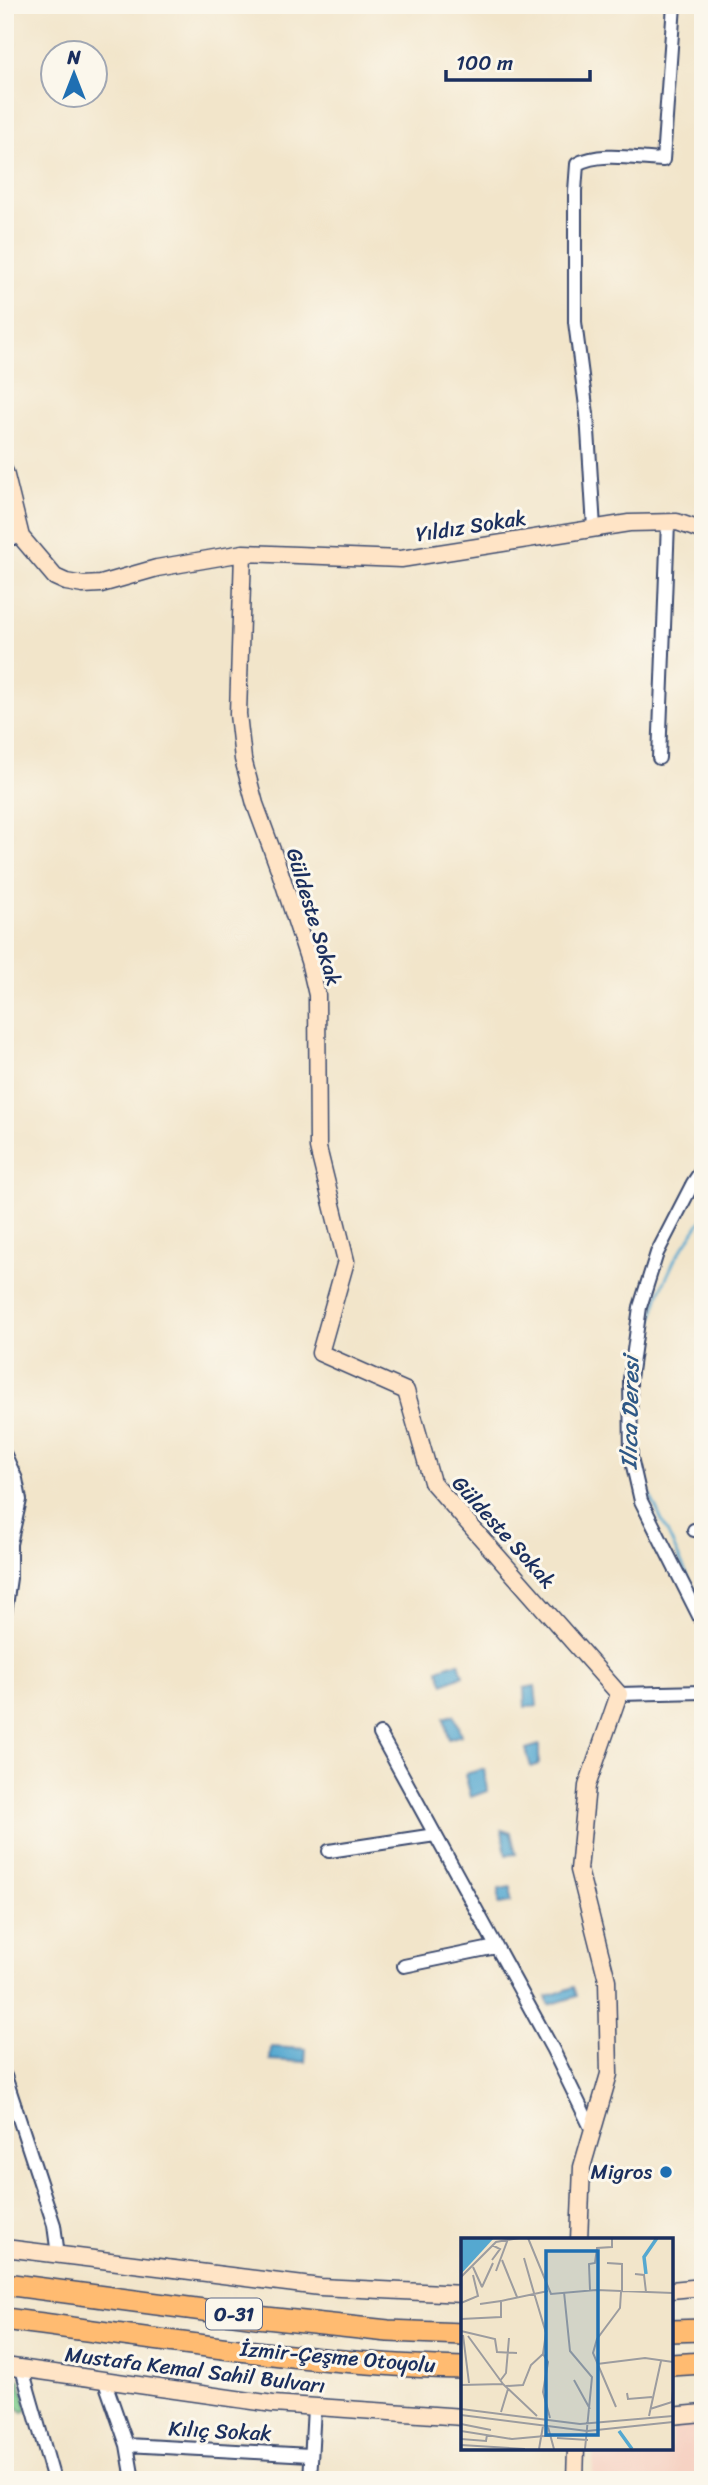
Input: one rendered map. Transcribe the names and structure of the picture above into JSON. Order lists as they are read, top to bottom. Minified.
{"streets":{"highway":["O-31","İzmir-Çeşme Otoyolu"],"street":["Yıldız Sokak","Güldeste Sokak","Mustafa Kemal Sahil Bulvarı","Kılıç Sokak"]},"crossings":[["Yıldız Sokak","Güldeste Sokak"]],"water":["Ilıca Deresi"],"places":["Migros"],"scale_bar":"100 m","north":"top"}
